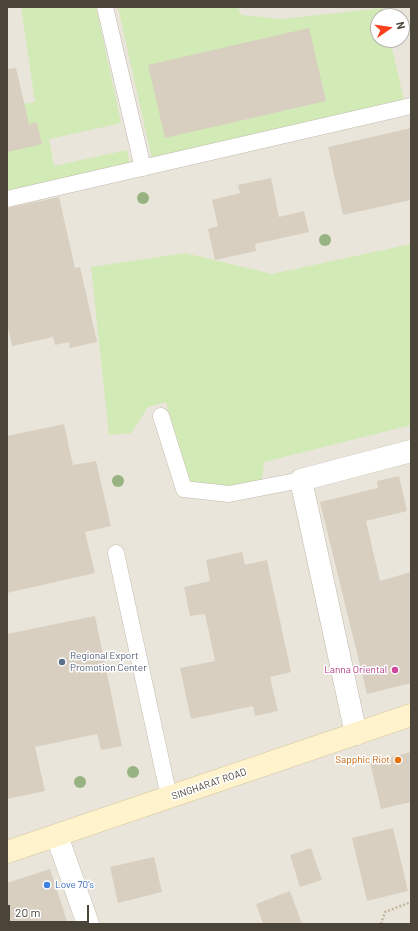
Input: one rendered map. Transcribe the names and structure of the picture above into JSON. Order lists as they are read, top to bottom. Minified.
{"streets":{"street":["SINGHARAT ROAD"]},"places":["Regional Export Promotion Center","Lanna Oriental","Sapphic Riot","Love 70's"],"scale_bar":"20 m","north":"right"}
